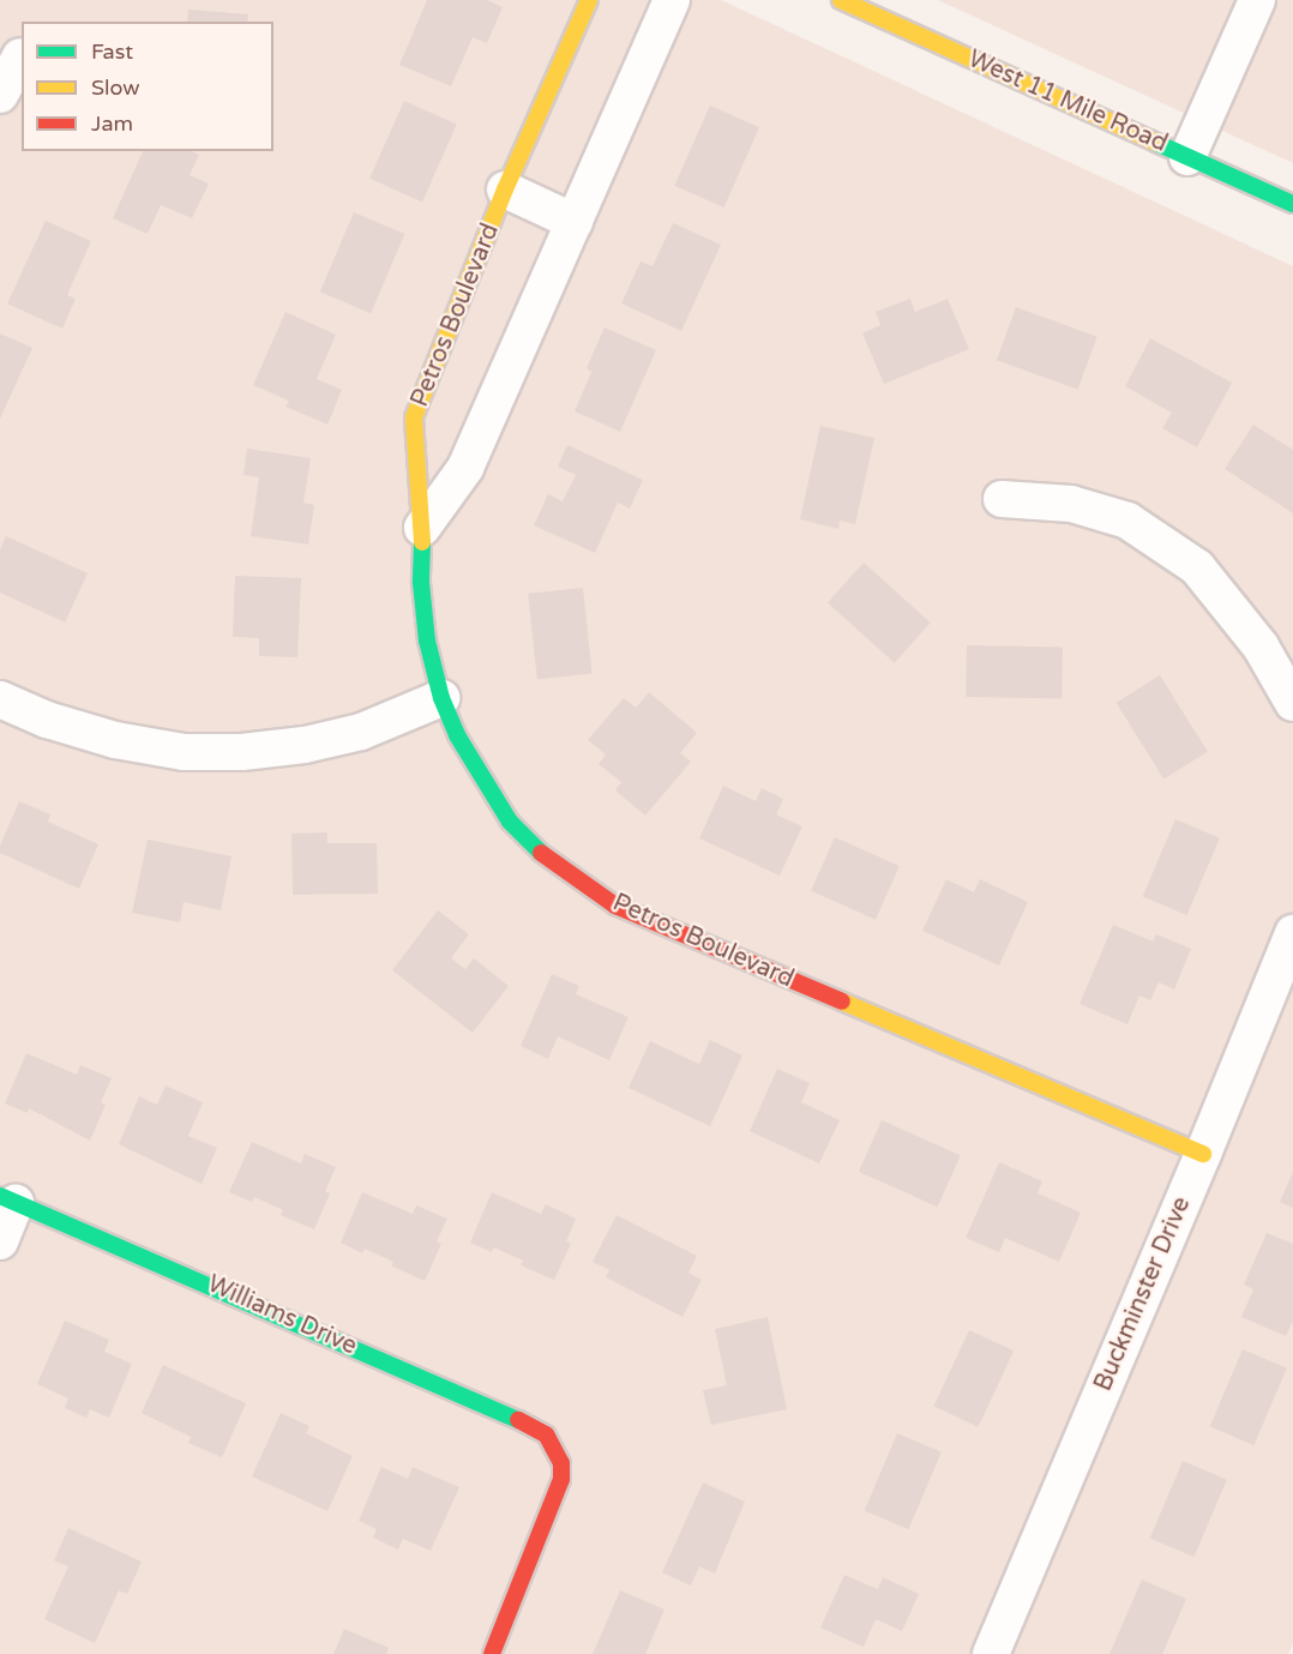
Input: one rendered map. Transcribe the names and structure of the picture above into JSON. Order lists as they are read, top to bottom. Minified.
{"streets":{"street":["West 11 Mile Road","Petros Boulevard","Buckminster Drive","Williams Drive"]},"crossings":[["Petros Boulevard","Buckminster Drive"]],"legend":["Fast","Slow","Jam"]}
